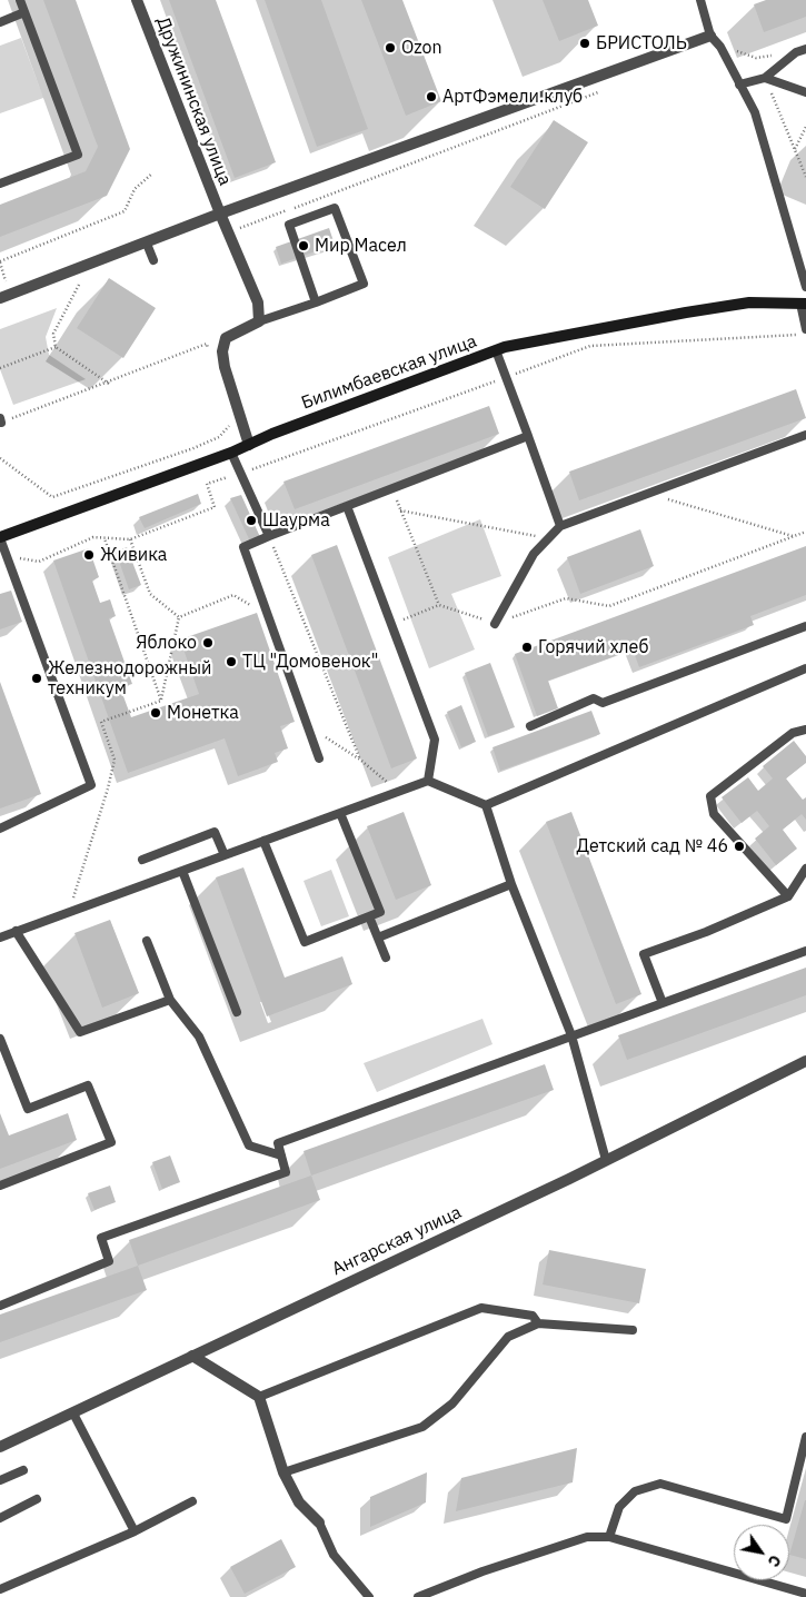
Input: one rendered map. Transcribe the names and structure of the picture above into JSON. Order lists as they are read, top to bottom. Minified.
{"streets":{"main road":["Билимбаевская улица"],"street":["Дружининская улица","Ангарская улица"]},"places":["БРИСТОЛЬ","Ozon","АртФэмели.клуб","Мир Масел","Шаурма","Живика","Яблоко","Горячий хлеб","ТЦ \"Домовенок\"","Железнодорожный техникум","Монетка","Детский сад № 46"],"north":"bottom right"}
